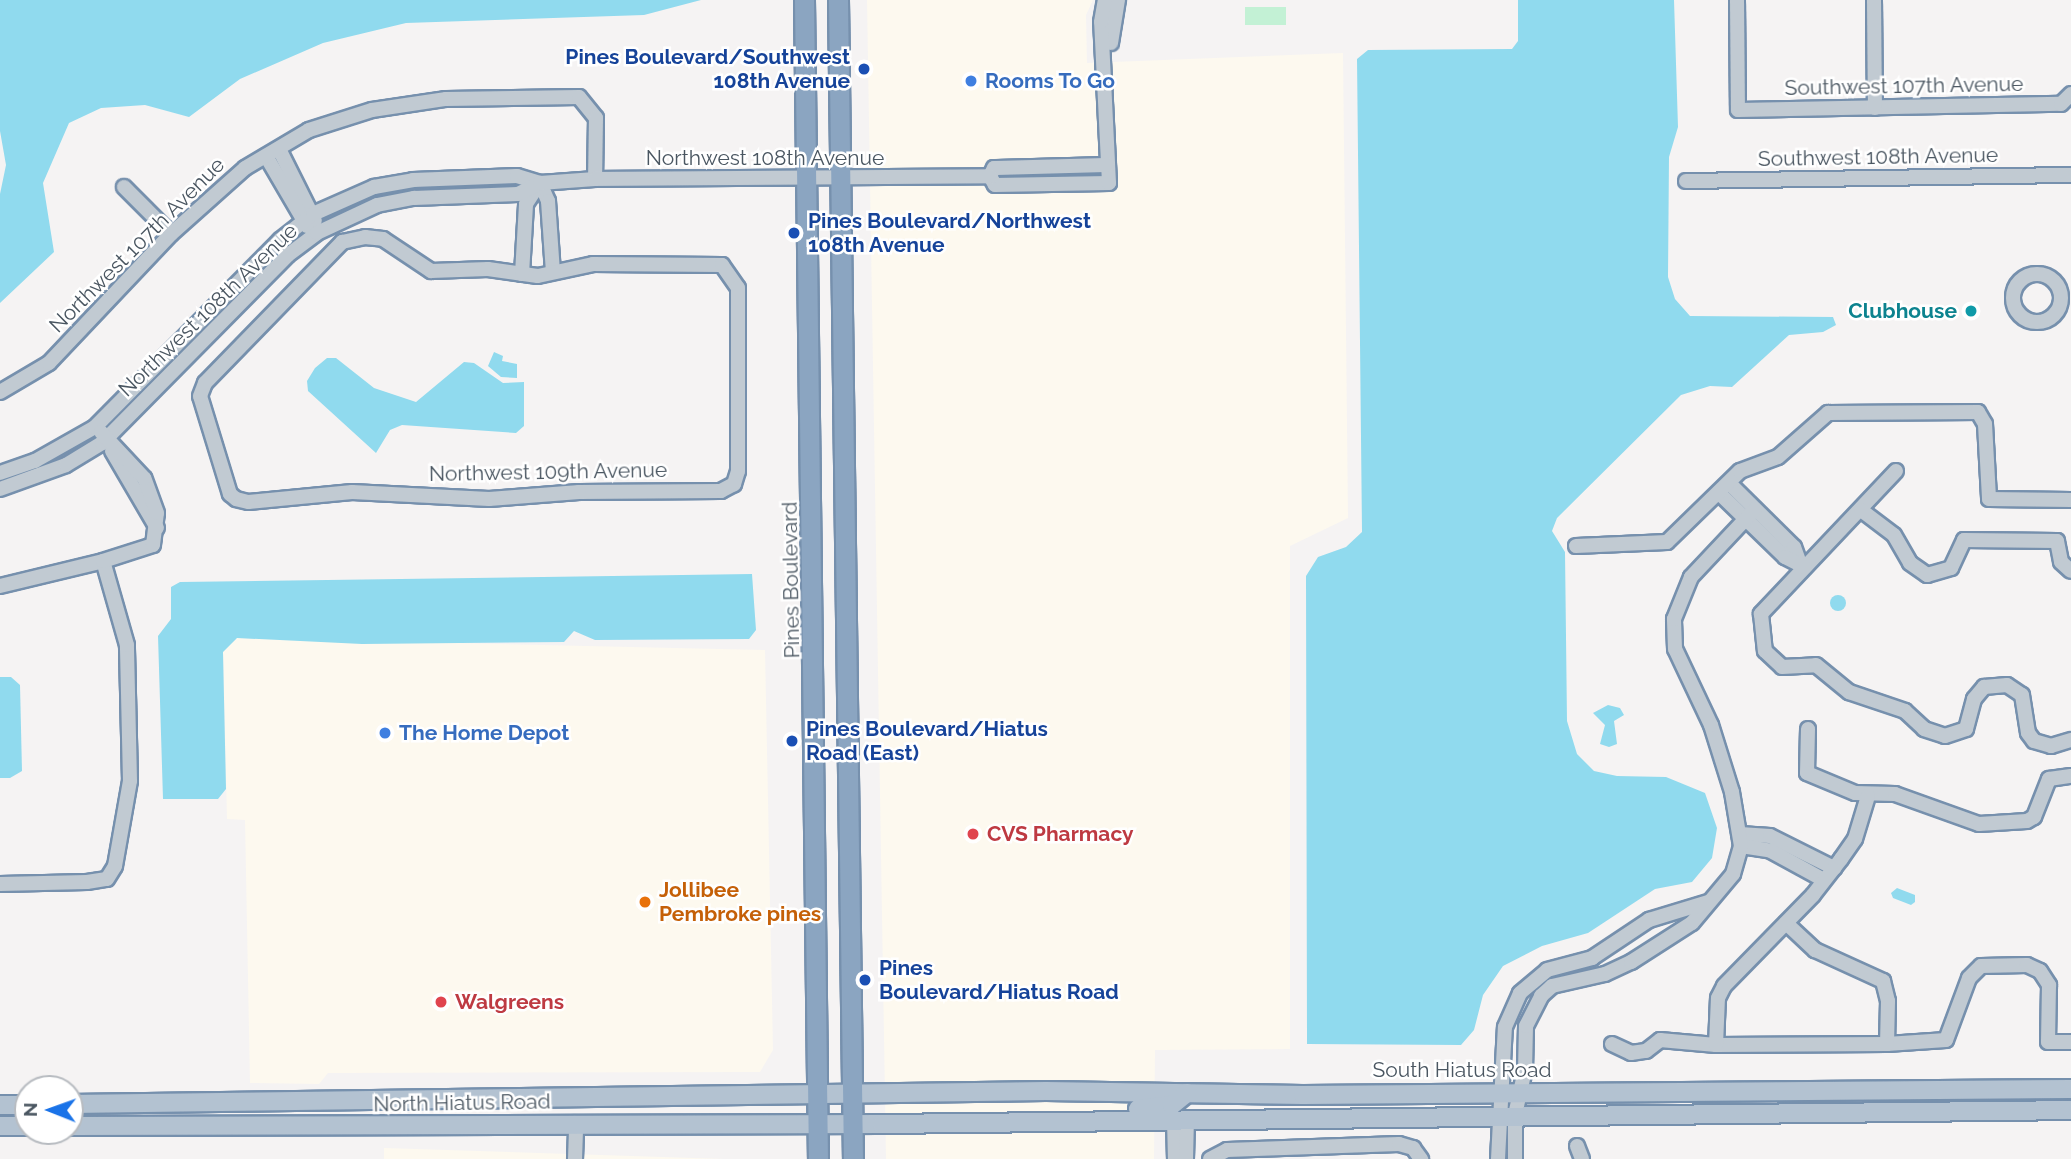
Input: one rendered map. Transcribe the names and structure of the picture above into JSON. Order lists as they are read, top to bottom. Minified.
{"streets":{"highway":["Pines Boulevard"],"main road":["South Hiatus Road","North Hiatus Road"],"street":["Southwest 107th Avenue","Southwest 108th Avenue","Northwest 108th Avenue","Northwest 107th Avenue","Northwest 109th Avenue"]},"crossings":[["Northwest 108th Avenue","Northwest 107th Avenue"],["Northwest 108th Avenue","Pines Boulevard"],["Pines Boulevard","North Hiatus Road"],["South Hiatus Road","North Hiatus Road"]],"places":["Pines Boulevard/Southwest 108th Avenue","Rooms To Go","Pines Boulevard/Northwest 108th Avenue","Clubhouse","The Home Depot","Pines Boulevard/Hiatus Road (East)","CVS Pharmacy","Jollibee Pembroke pines","Pines Boulevard/Hiatus Road","Walgreens"],"north":"left"}
